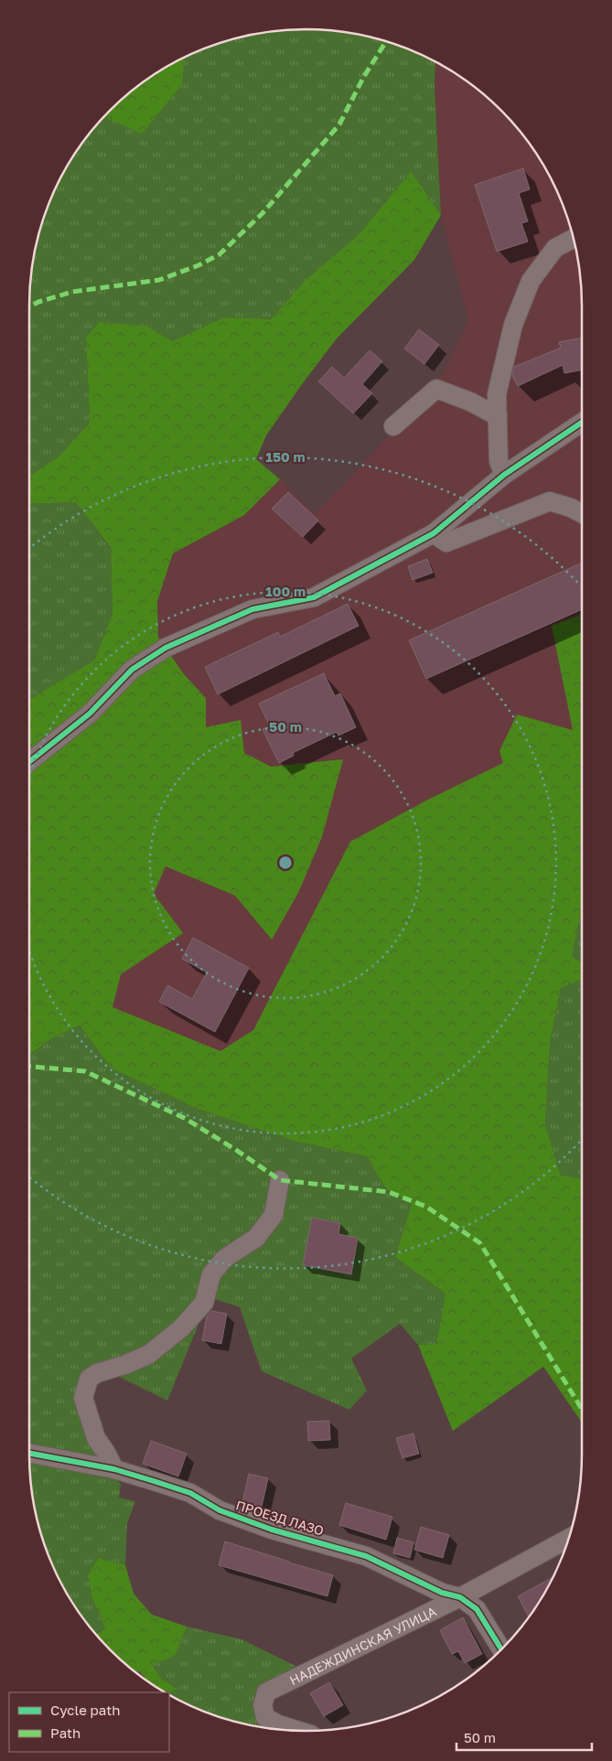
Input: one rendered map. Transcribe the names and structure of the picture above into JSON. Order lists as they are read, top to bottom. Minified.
{"streets":{"street":["ПРОЕЗД ЛАЗО","НАДЕЖДИНСКАЯ УЛИЦА"]},"crossings":[["ПРОЕЗД ЛАЗО","НАДЕЖДИНСКАЯ УЛИЦА"]],"legend":["Cycle path","Path"],"scale_bar":"50 m","rings":["150 m","100 m","50 m"]}
